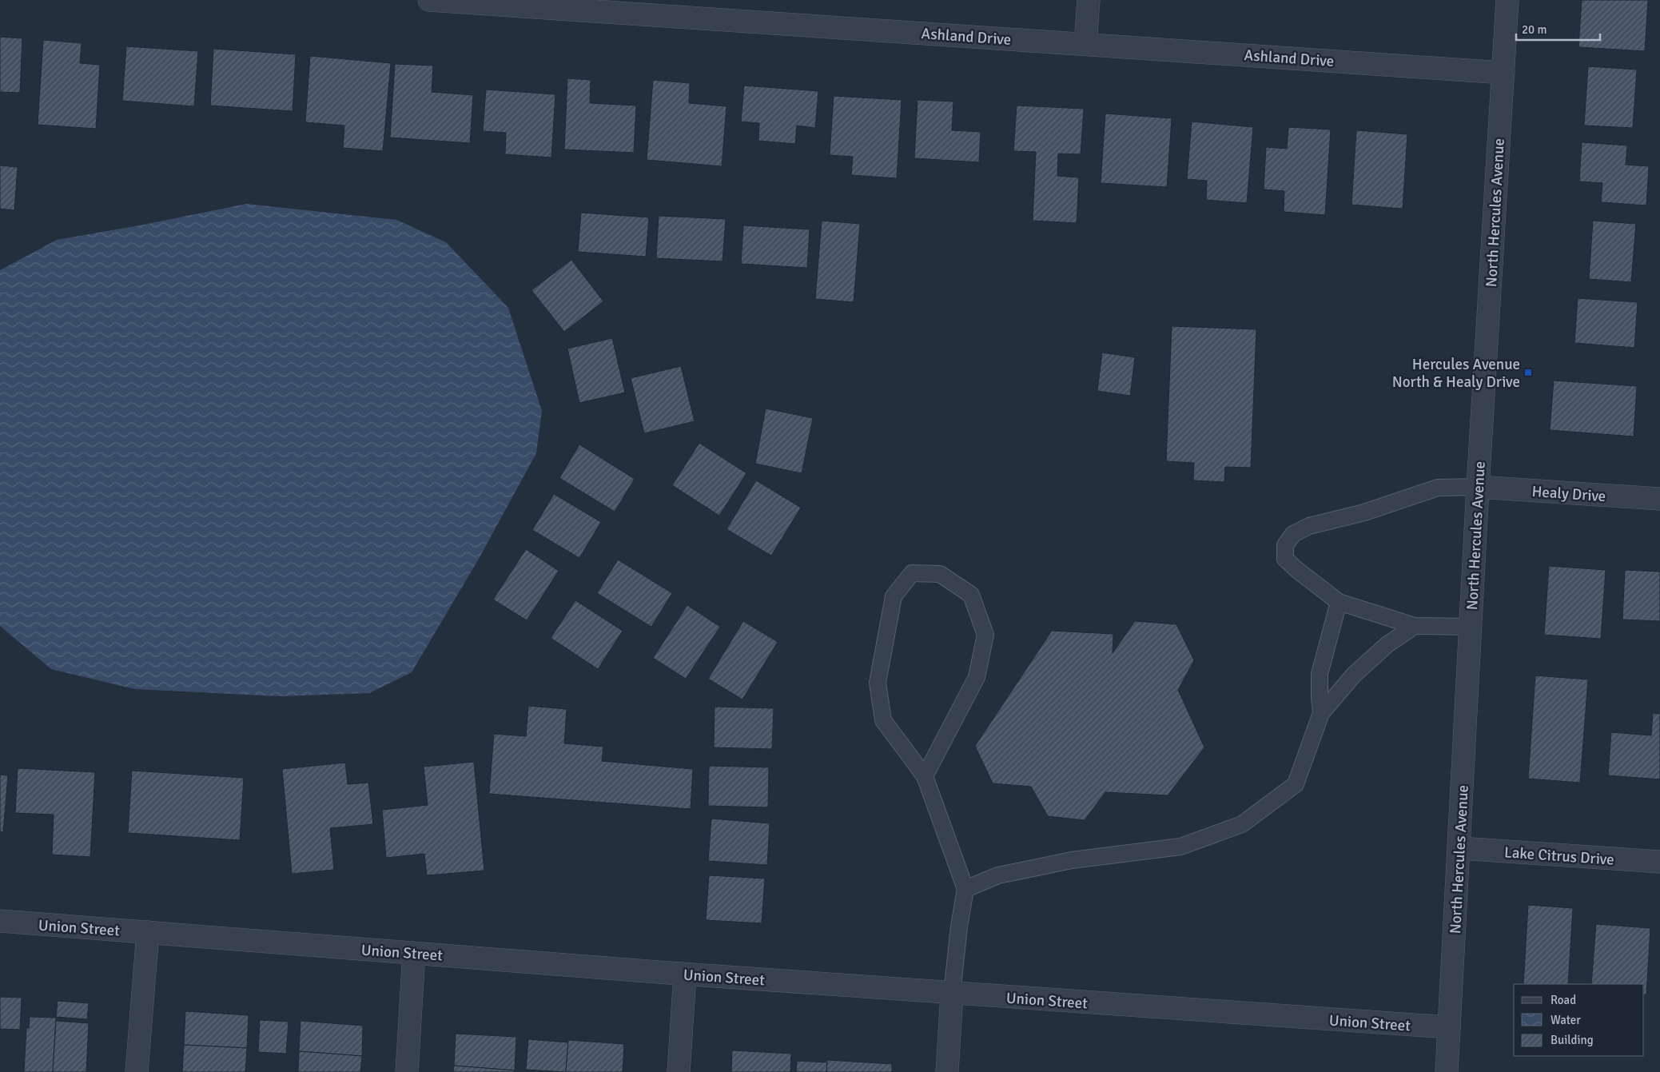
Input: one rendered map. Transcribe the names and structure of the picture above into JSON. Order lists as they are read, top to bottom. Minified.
{"streets":{"street":["Ashland Drive","North Hercules Avenue","Healy Drive","Lake Citrus Drive","Union Street"]},"crossings":[["Ashland Drive","North Hercules Avenue"],["North Hercules Avenue","Healy Drive"],["North Hercules Avenue","Lake Citrus Drive"],["North Hercules Avenue","Union Street"]],"places":{"transit":["Hercules Avenue North & Healy Drive"]},"legend":["Road","Water","Building"],"scale_bar":"20 m"}
